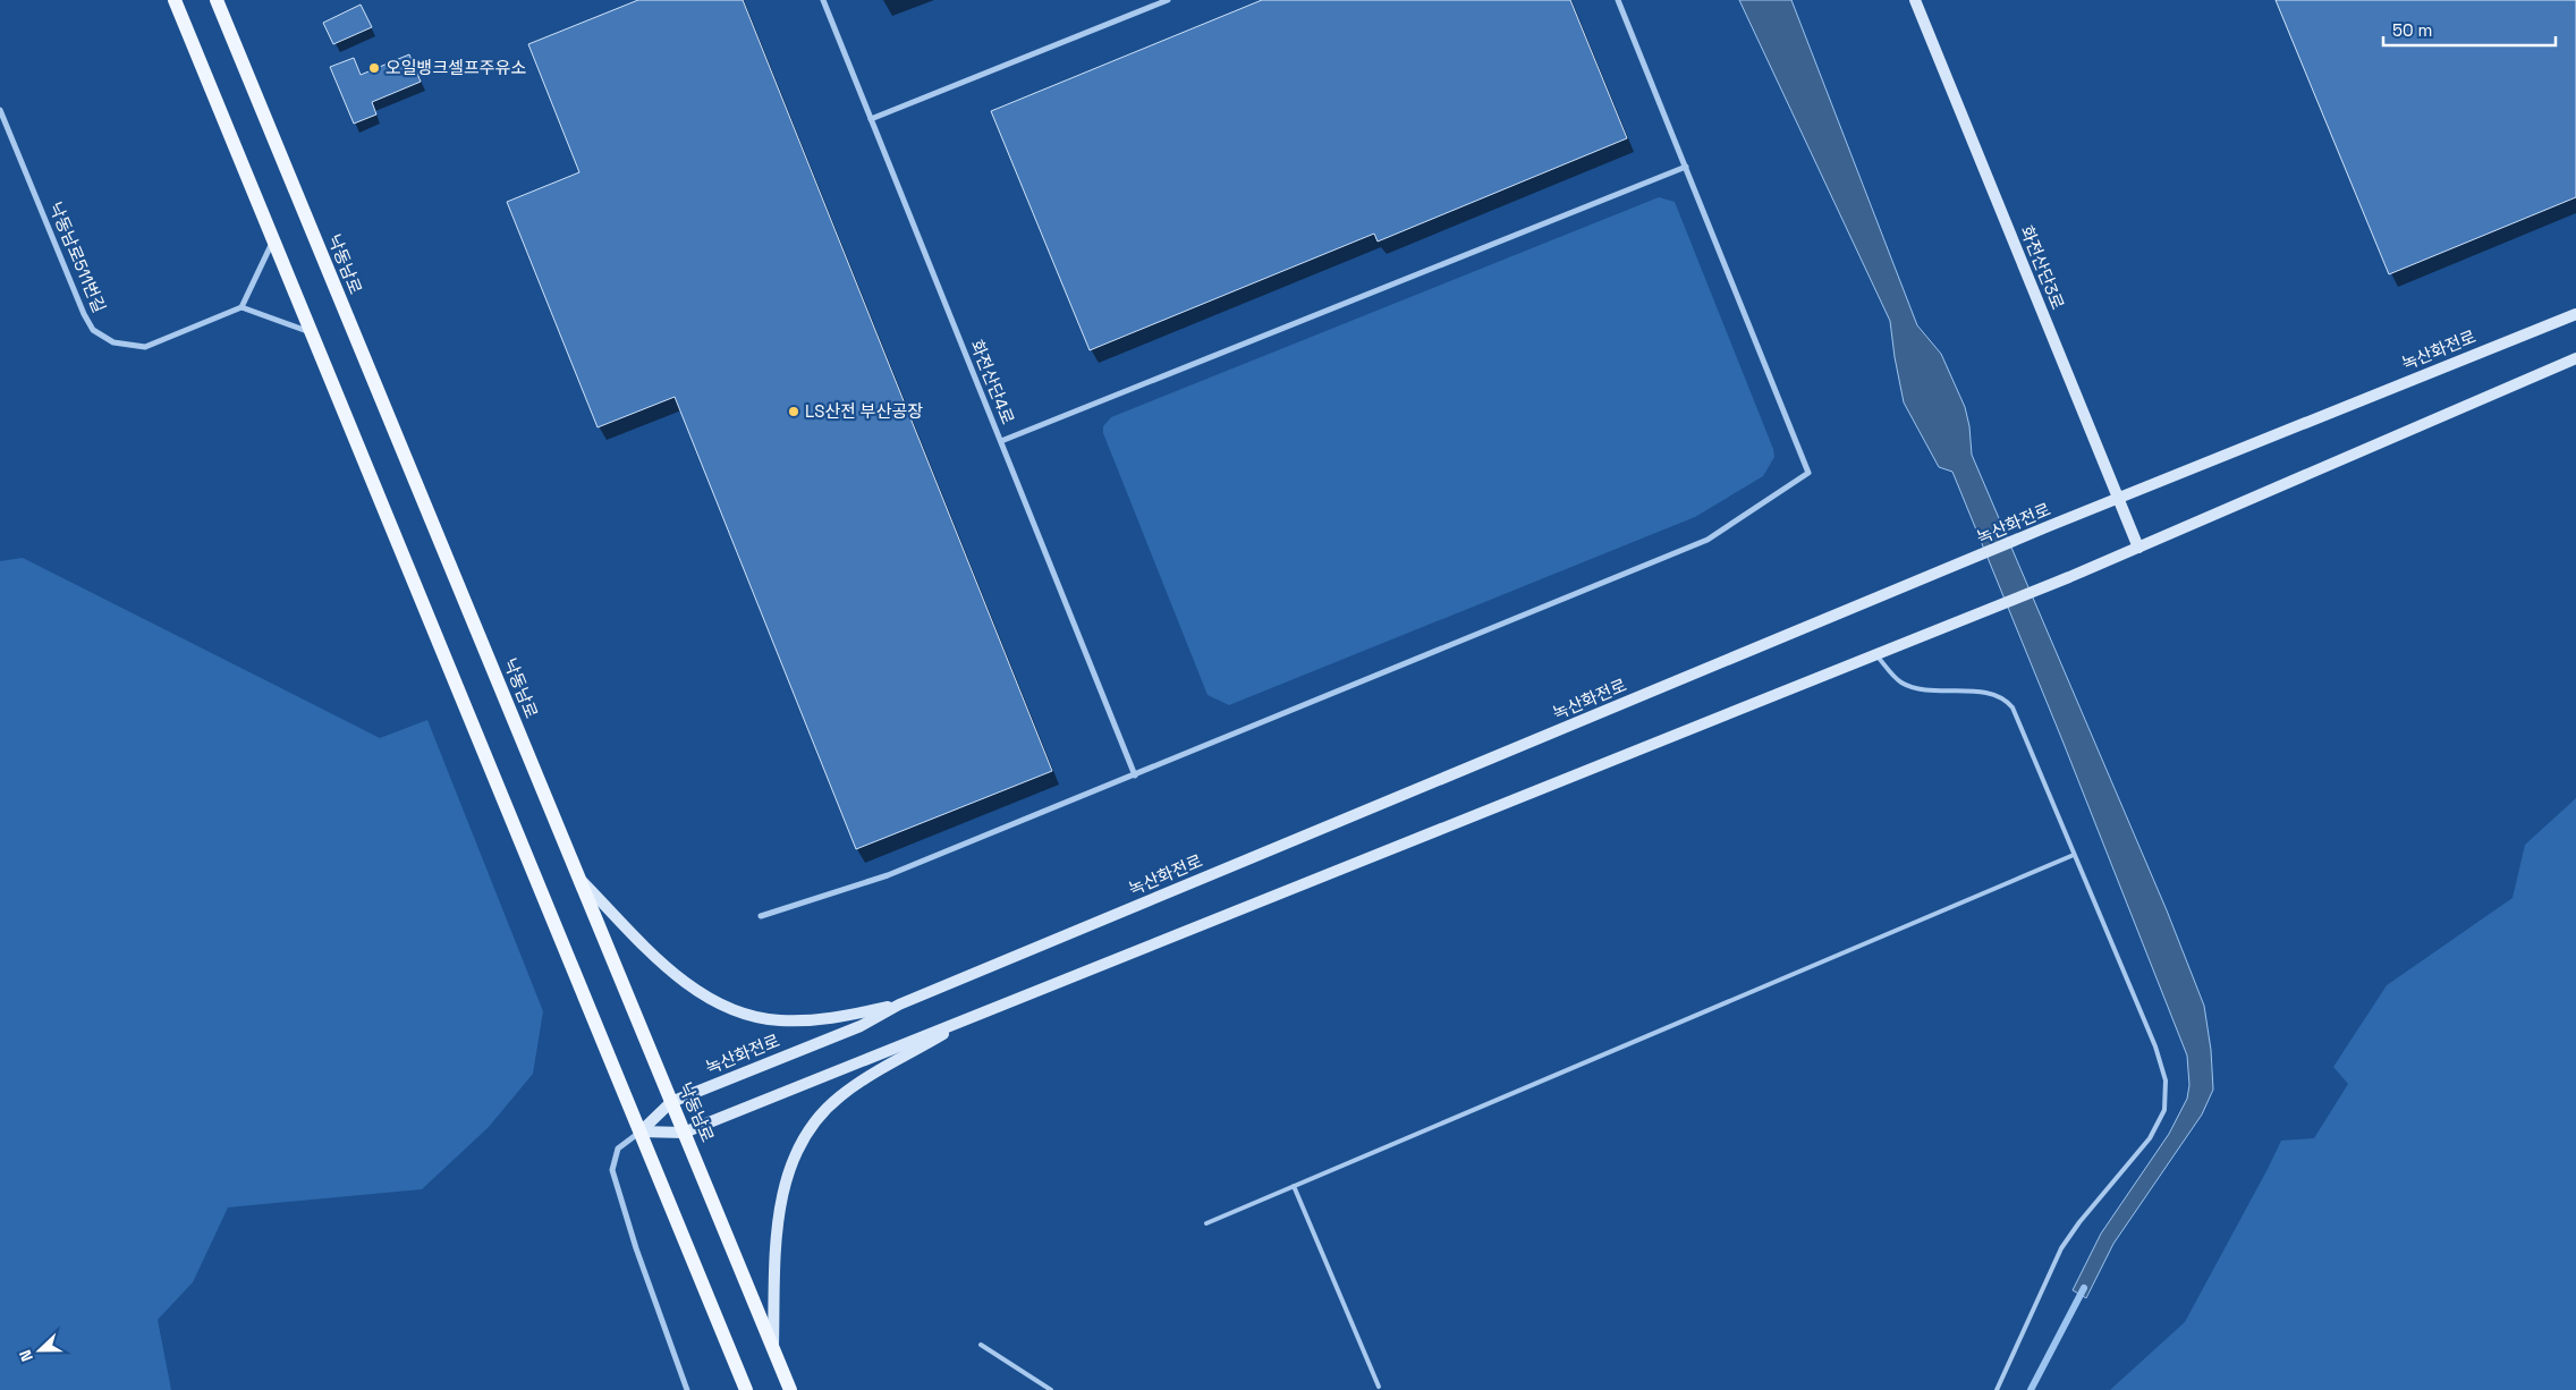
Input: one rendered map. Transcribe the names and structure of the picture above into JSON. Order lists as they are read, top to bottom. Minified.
{"streets":{"main road":["낙동남로","화전산단3로","녹산화전로"],"street":["낙동남로511번길","화전산단4로"]},"crossings":[["낙동남로","녹산화전로"],["화전산단3로","녹산화전로"]],"places":["오일뱅크셀프주유소","LS산전 부산공장"],"scale_bar":"50 m","north":"left"}
